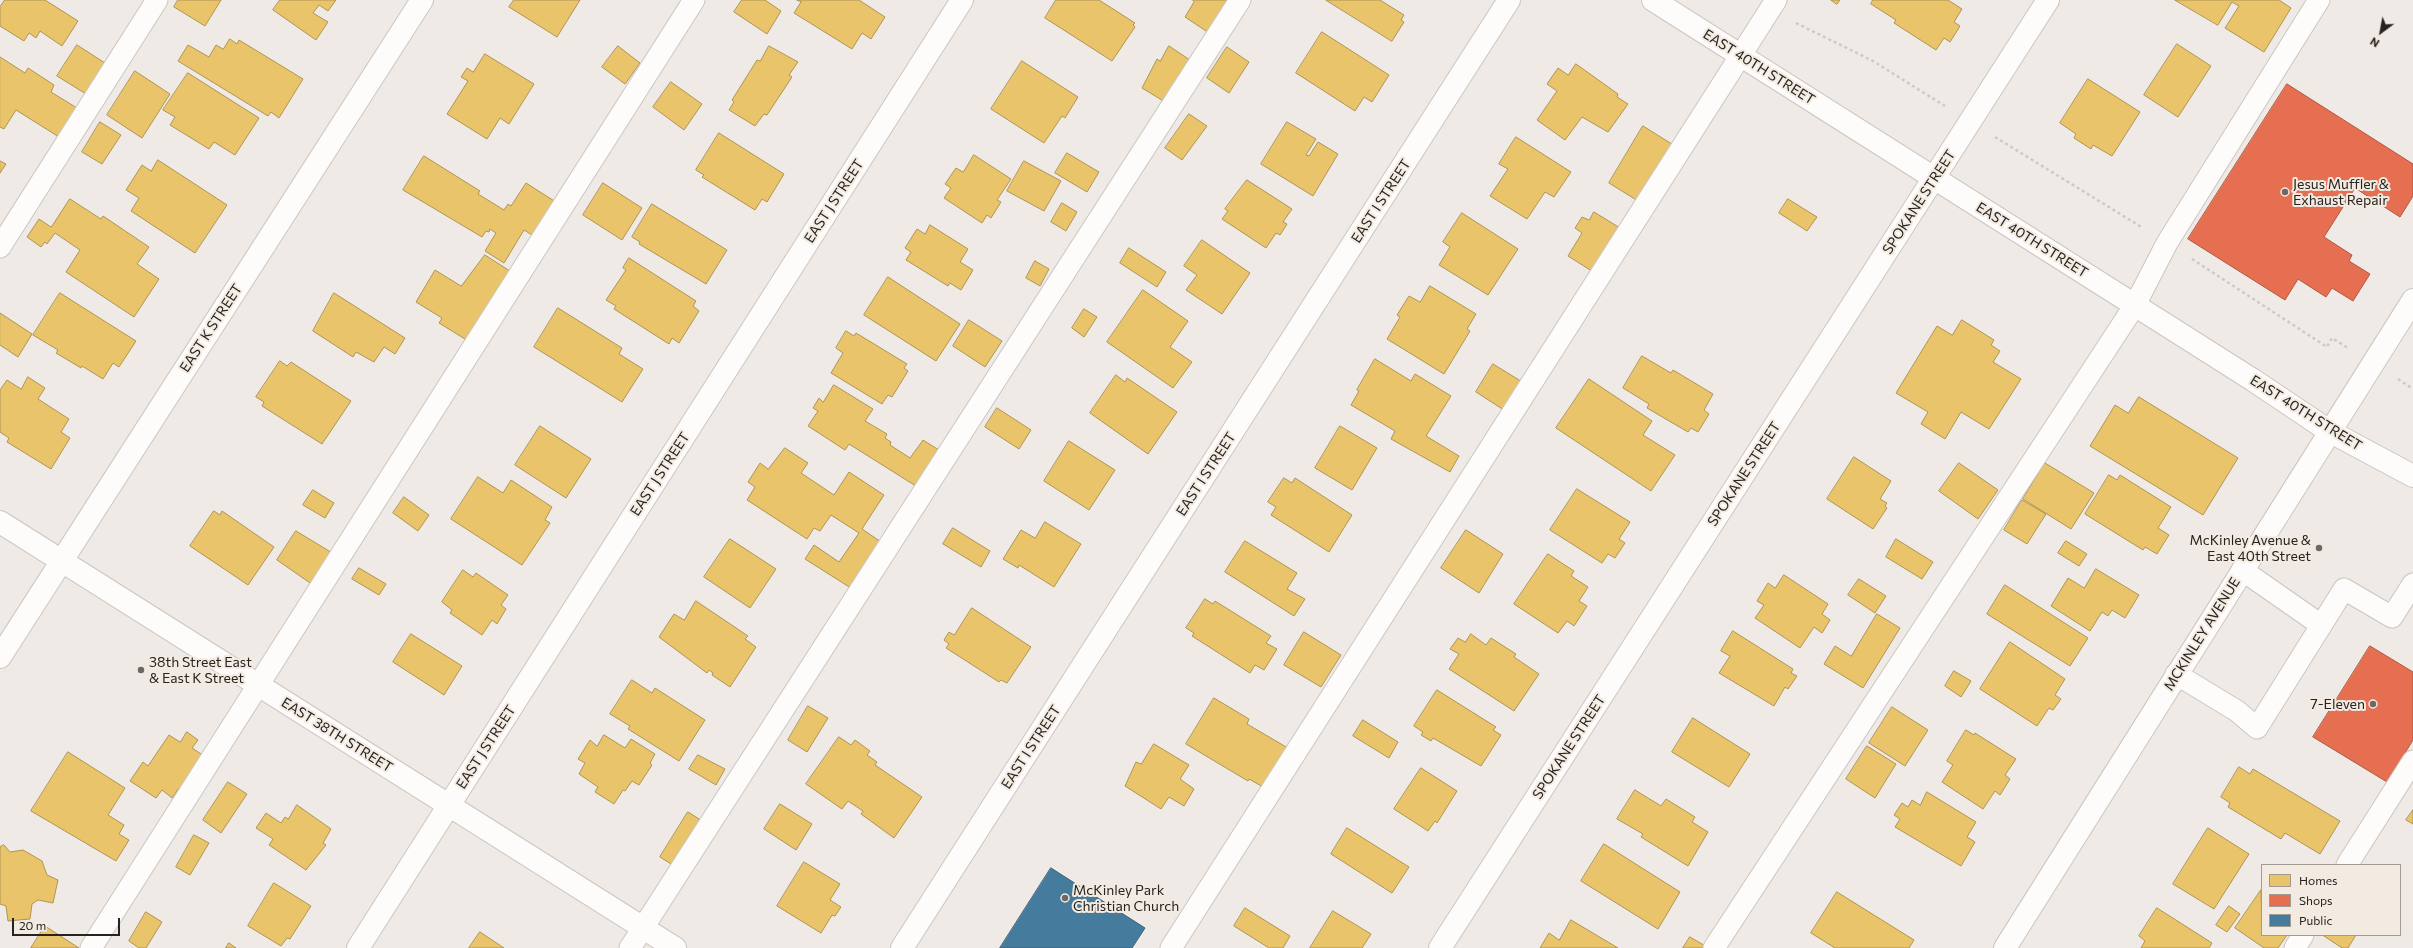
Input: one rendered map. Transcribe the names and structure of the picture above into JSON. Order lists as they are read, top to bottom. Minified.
{"streets":{"street":["EAST 40TH STREET","EAST J STREET","EAST I STREET","SPOKANE STREET","EAST K STREET","MCKINLEY AVENUE","EAST 38TH STREET"]},"crossings":[["EAST 40TH STREET","SPOKANE STREET"],["EAST 40TH STREET","MCKINLEY AVENUE"],["EAST J STREET","EAST 38TH STREET"],["EAST K STREET","EAST 38TH STREET"]],"places":["Jesus Muffler & Exhaust Repair","McKinley Avenue & East 40th Street","38th Street East & East K Street","7-Eleven","McKinley Park Christian Church"],"legend":["Homes","Shops","Public"],"scale_bar":"20 m","north":"bottom left"}
